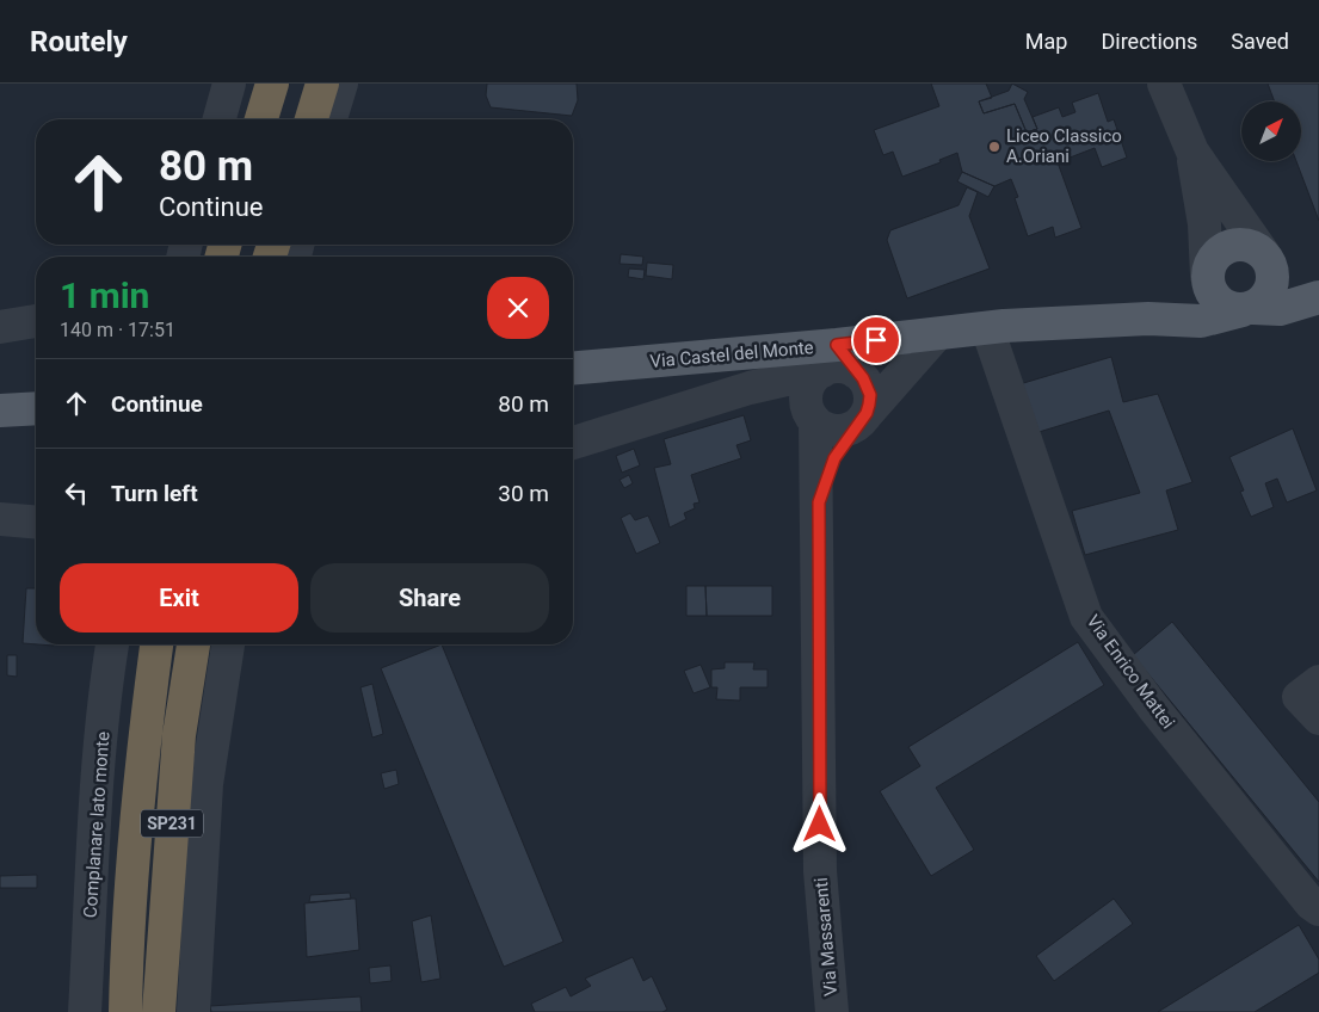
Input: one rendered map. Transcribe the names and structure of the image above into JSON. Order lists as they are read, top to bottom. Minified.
{"streets":{"highway":["SP231"],"main road":["Via Castel del Monte"],"street":["Via Enrico Mattei","Complanare lato monte","Via Massarenti"]},"crossings":[["Via Castel del Monte","Via Enrico Mattei"],["Via Castel del Monte","Via Massarenti"]],"places":["Liceo Classico A.Oriani"],"north":"top right","page":{"header":"Routely","nav":["Map","Directions","Saved"],"turn":["80 m","Continue"],"heading":["1 min","140 m · 17:51"],"list":[{"name":"Continue","value":"80 m"},{"name":"Turn left","value":"30 m"}],"buttons":["Exit","Share"]}}
